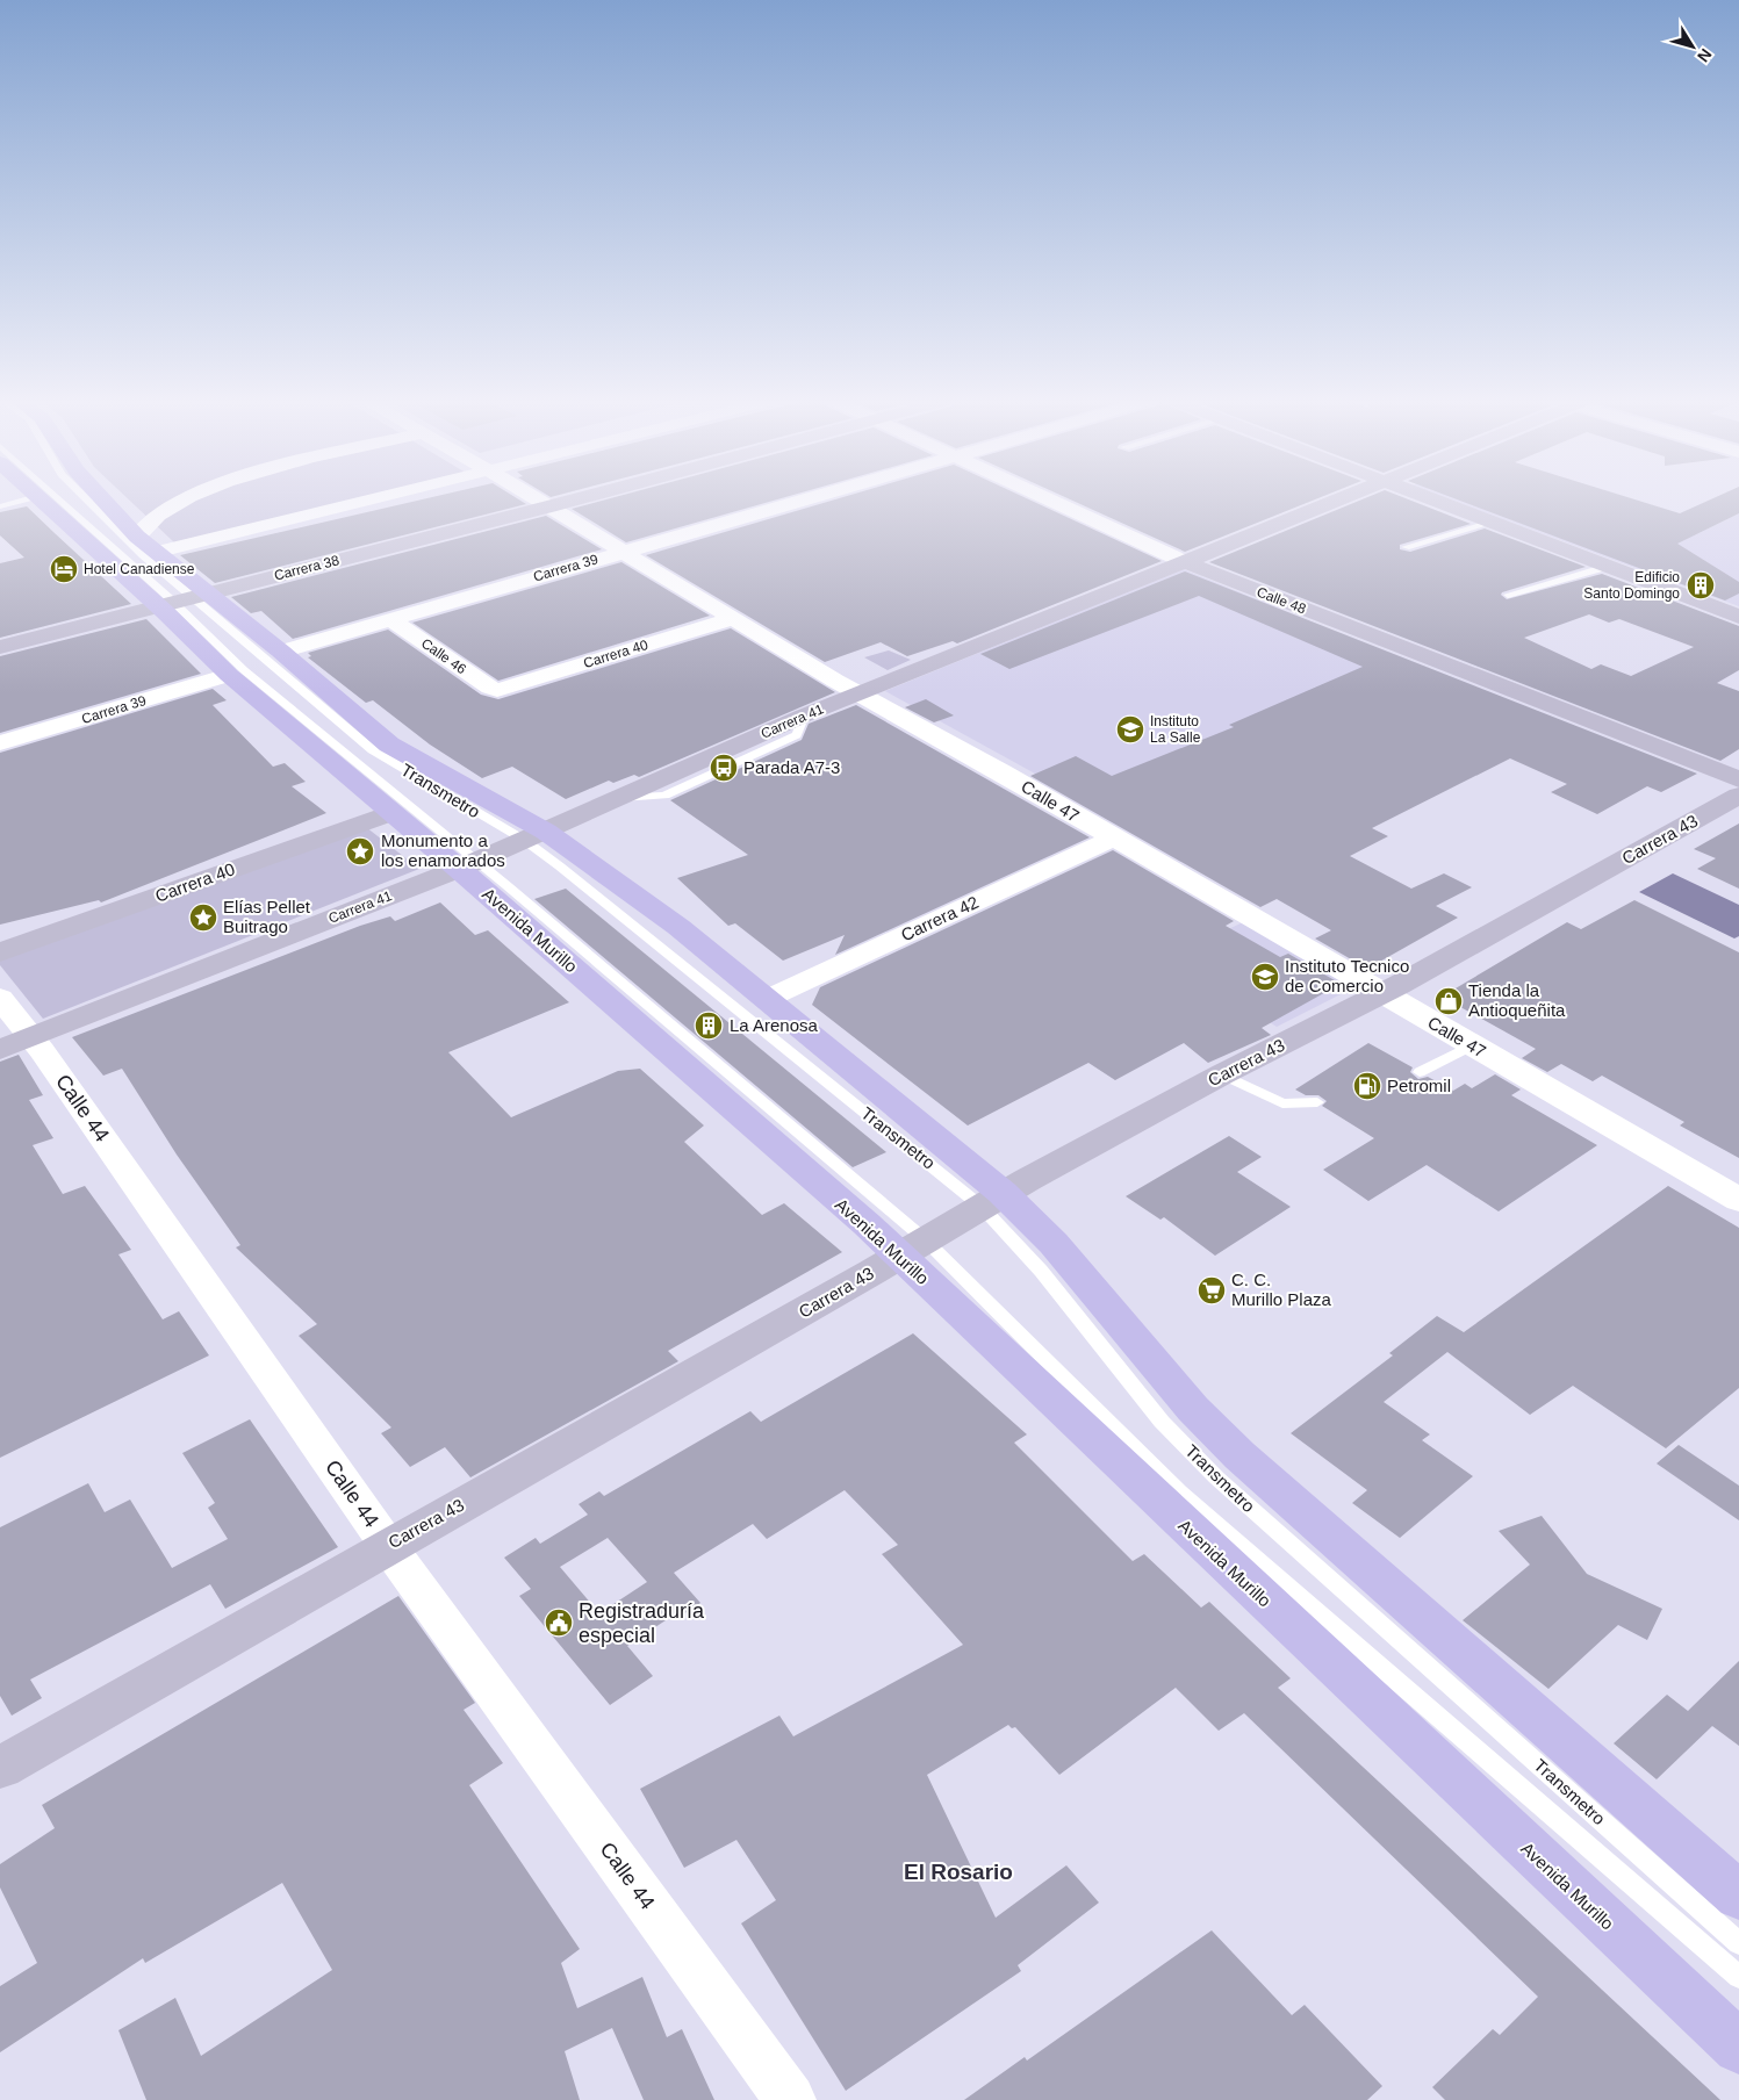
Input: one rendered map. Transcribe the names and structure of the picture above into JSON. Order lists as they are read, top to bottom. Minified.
{"streets":{"main road":["Avenida Murillo"],"street":["Carrera 38","Carrera 39","Calle 48","Carrera 40","Calle 46","Carrera 41","Calle 47","Carrera 43","Carrera 42","Calle 44"],"lane":["Transmetro"]},"crossings":[["Carrera 38","Transmetro"],["Carrera 38","Calle 47"],["Carrera 38","Avenida Murillo"],["Carrera 39","Calle 46"],["Carrera 39","Calle 47"],["Carrera 39","Avenida Murillo"],["Calle 48","Carrera 41"],["Carrera 40","Calle 46"],["Carrera 40","Calle 47"],["Carrera 40","Avenida Murillo"],["Carrera 41","Transmetro"],["Carrera 41","Calle 47"],["Carrera 41","Avenida Murillo"],["Carrera 41","Calle 44"],["Transmetro","Carrera 43"],["Transmetro","Avenida Murillo"],["Calle 47","Carrera 43"],["Calle 47","Carrera 42"],["Carrera 43","Avenida Murillo"],["Carrera 43","Calle 44"],["Carrera 42","Avenida Murillo"]],"districts":["El Rosario"],"places":{"hotel":["Hotel Canadiense"],"building":["Edificio Santo Domingo","La Arenosa"],"school or university":["Instituto La Salle","Instituto Tecnico de Comercio"],"bus stop":["Parada A7-3"],"place":["Monumento a los enamorados","Elías Pellet Buitrago"],"shop":["Tienda la Antioqueñita"],"fuel station":["Petromil"],"supermarket":["C. C. Murillo Plaza"],"public building":["Registraduría especial"]},"north":"bottom right"}
